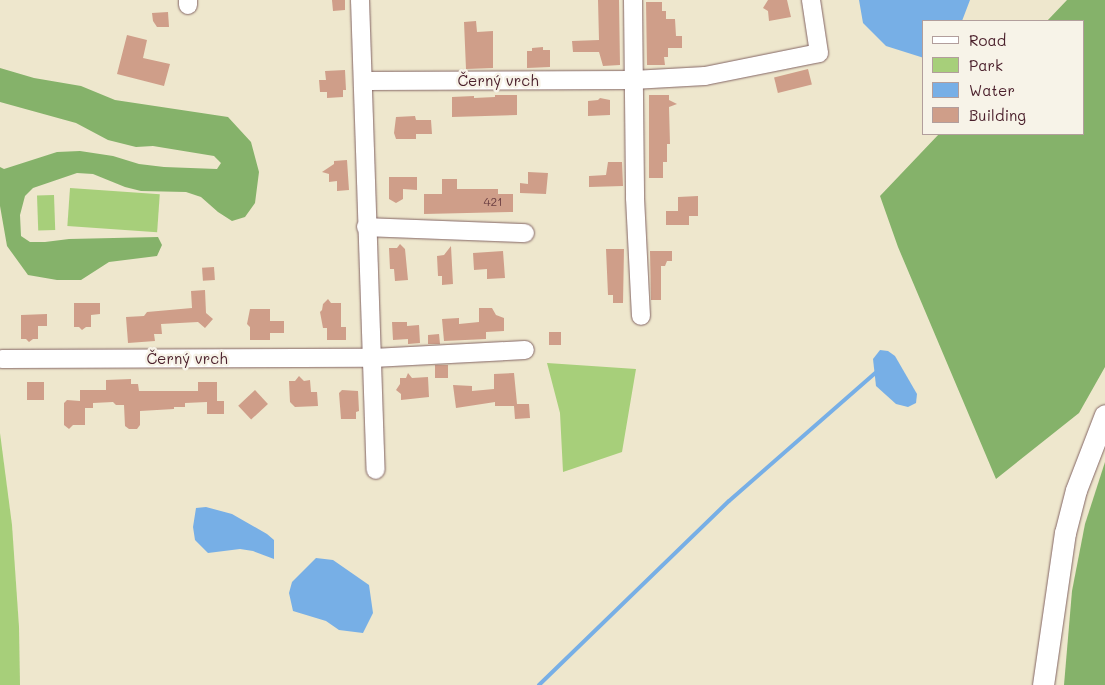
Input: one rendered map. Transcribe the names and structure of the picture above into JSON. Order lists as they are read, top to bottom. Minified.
{"streets":{"street":["Černý vrch"]},"house_numbers":["421"],"legend":["Road","Park","Water","Building"]}
